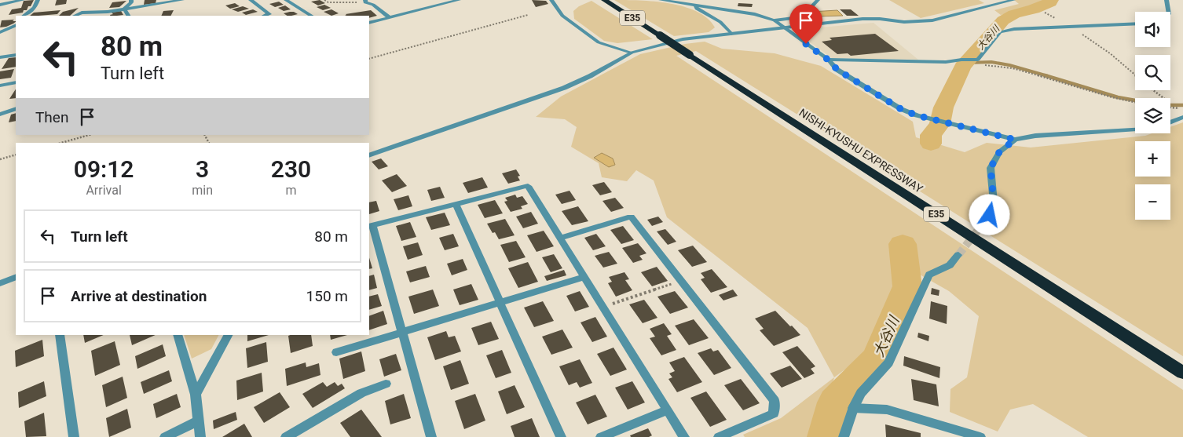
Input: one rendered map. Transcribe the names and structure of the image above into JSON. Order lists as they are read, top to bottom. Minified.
{"streets":{"highway":["E35","NISHI-KYUSHU EXPRESSWAY"]},"water":["大谷川"],"page":{"map_buttons":["+","−"],"turn":["80 m","Turn left"],"then":"Then","eta":["09:12","Arrival","3","min","230","m"],"list":[{"name":"Turn left","value":"80 m"},{"name":"Arrive at destination","value":"150 m"}]}}
